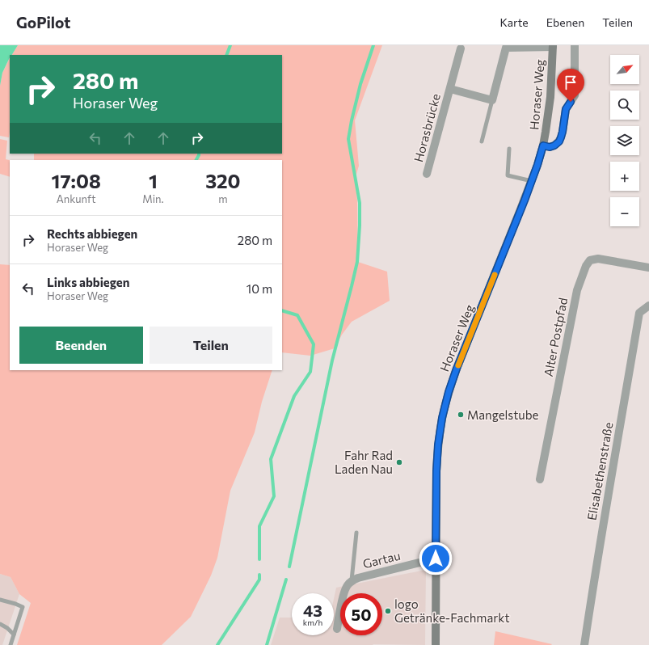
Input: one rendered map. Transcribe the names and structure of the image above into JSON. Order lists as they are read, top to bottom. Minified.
{"streets":{"main road":["Horaser Weg"],"street":["Horasbrücke","Alter Postpfad","Elisabethenstraße","Gartau"]},"crossings":[["Horaser Weg","Gartau"]],"places":["Mangelstube","Fahr Rad Laden Nau","logo Getränke-Fachmarkt"],"north":"top right","page":{"header":"GoPilot","nav":["Karte","Ebenen","Teilen"],"map_buttons":["+","−"],"turn":["280 m","Horaser Weg"],"eta":["17:08","Ankunft","1","Min.","320","m"],"list":[{"name":"Rechts abbiegen","note":"Horaser Weg","value":"280 m"},{"name":"Links abbiegen","note":"Horaser Weg","value":"10 m"}],"buttons":["Beenden","Teilen"],"speed":"43 km/h","limit":"50"}}
